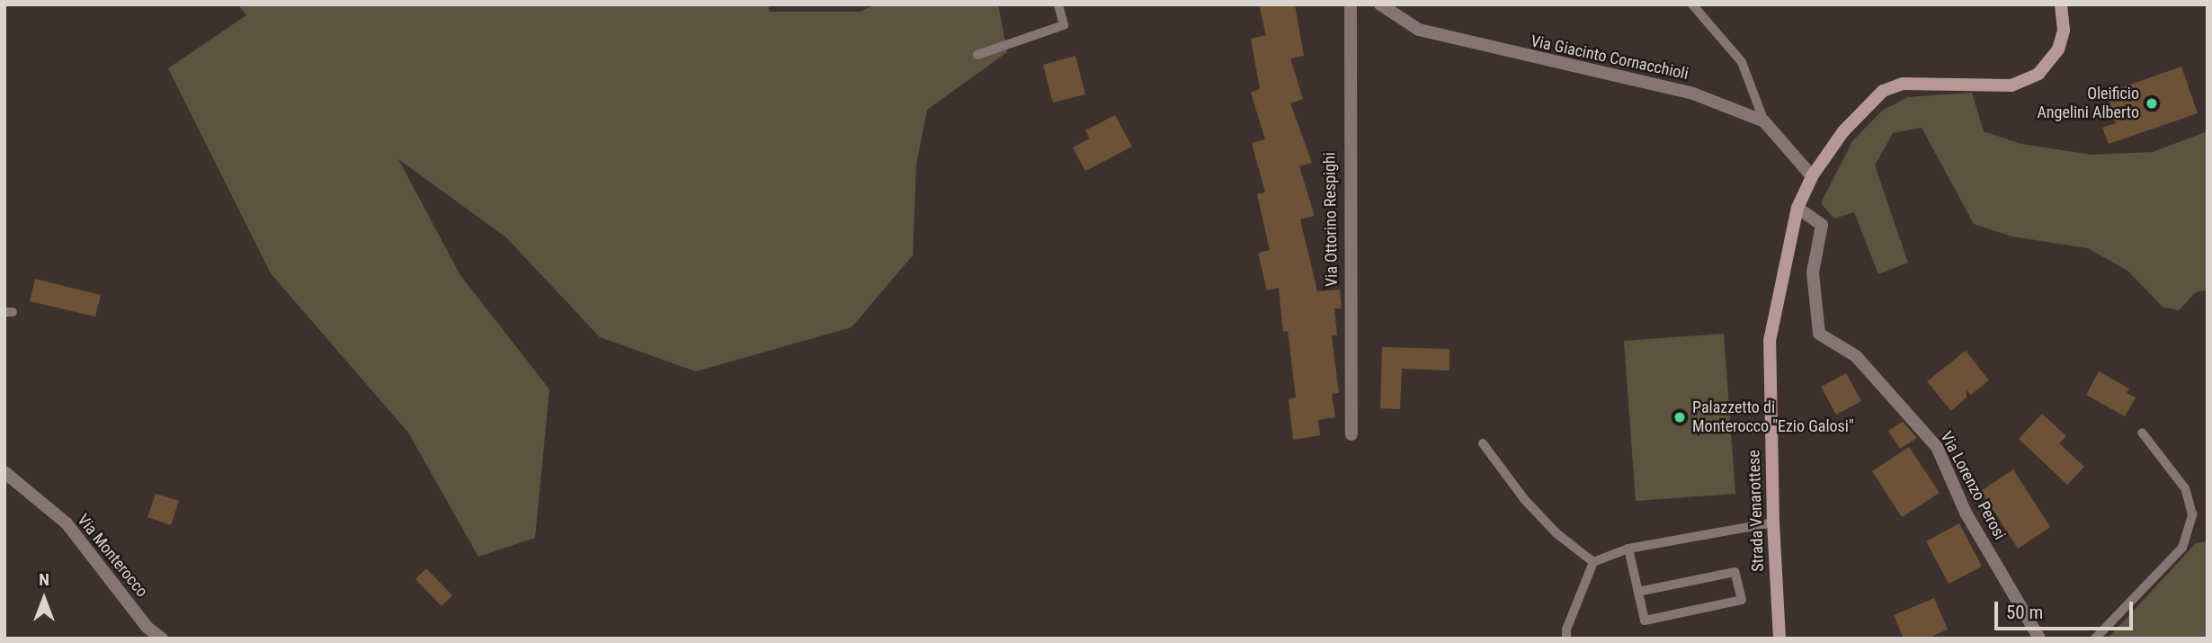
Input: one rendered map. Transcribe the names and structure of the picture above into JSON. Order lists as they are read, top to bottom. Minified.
{"streets":{"main road":["Strada Venarottese"],"street":["Via Giacinto Cornacchioli","Via Ottorino Respighi","Via Lorenzo Perosi","Via Monterocco"]},"crossings":[["Via Giacinto Cornacchioli","Strada Venarottese"],["Via Lorenzo Perosi","Strada Venarottese"]],"places":["Oleificio Angelini Alberto","Palazzetto di Monterocco \"Ezio Galosi\""],"scale_bar":"50 m","north":"top"}
